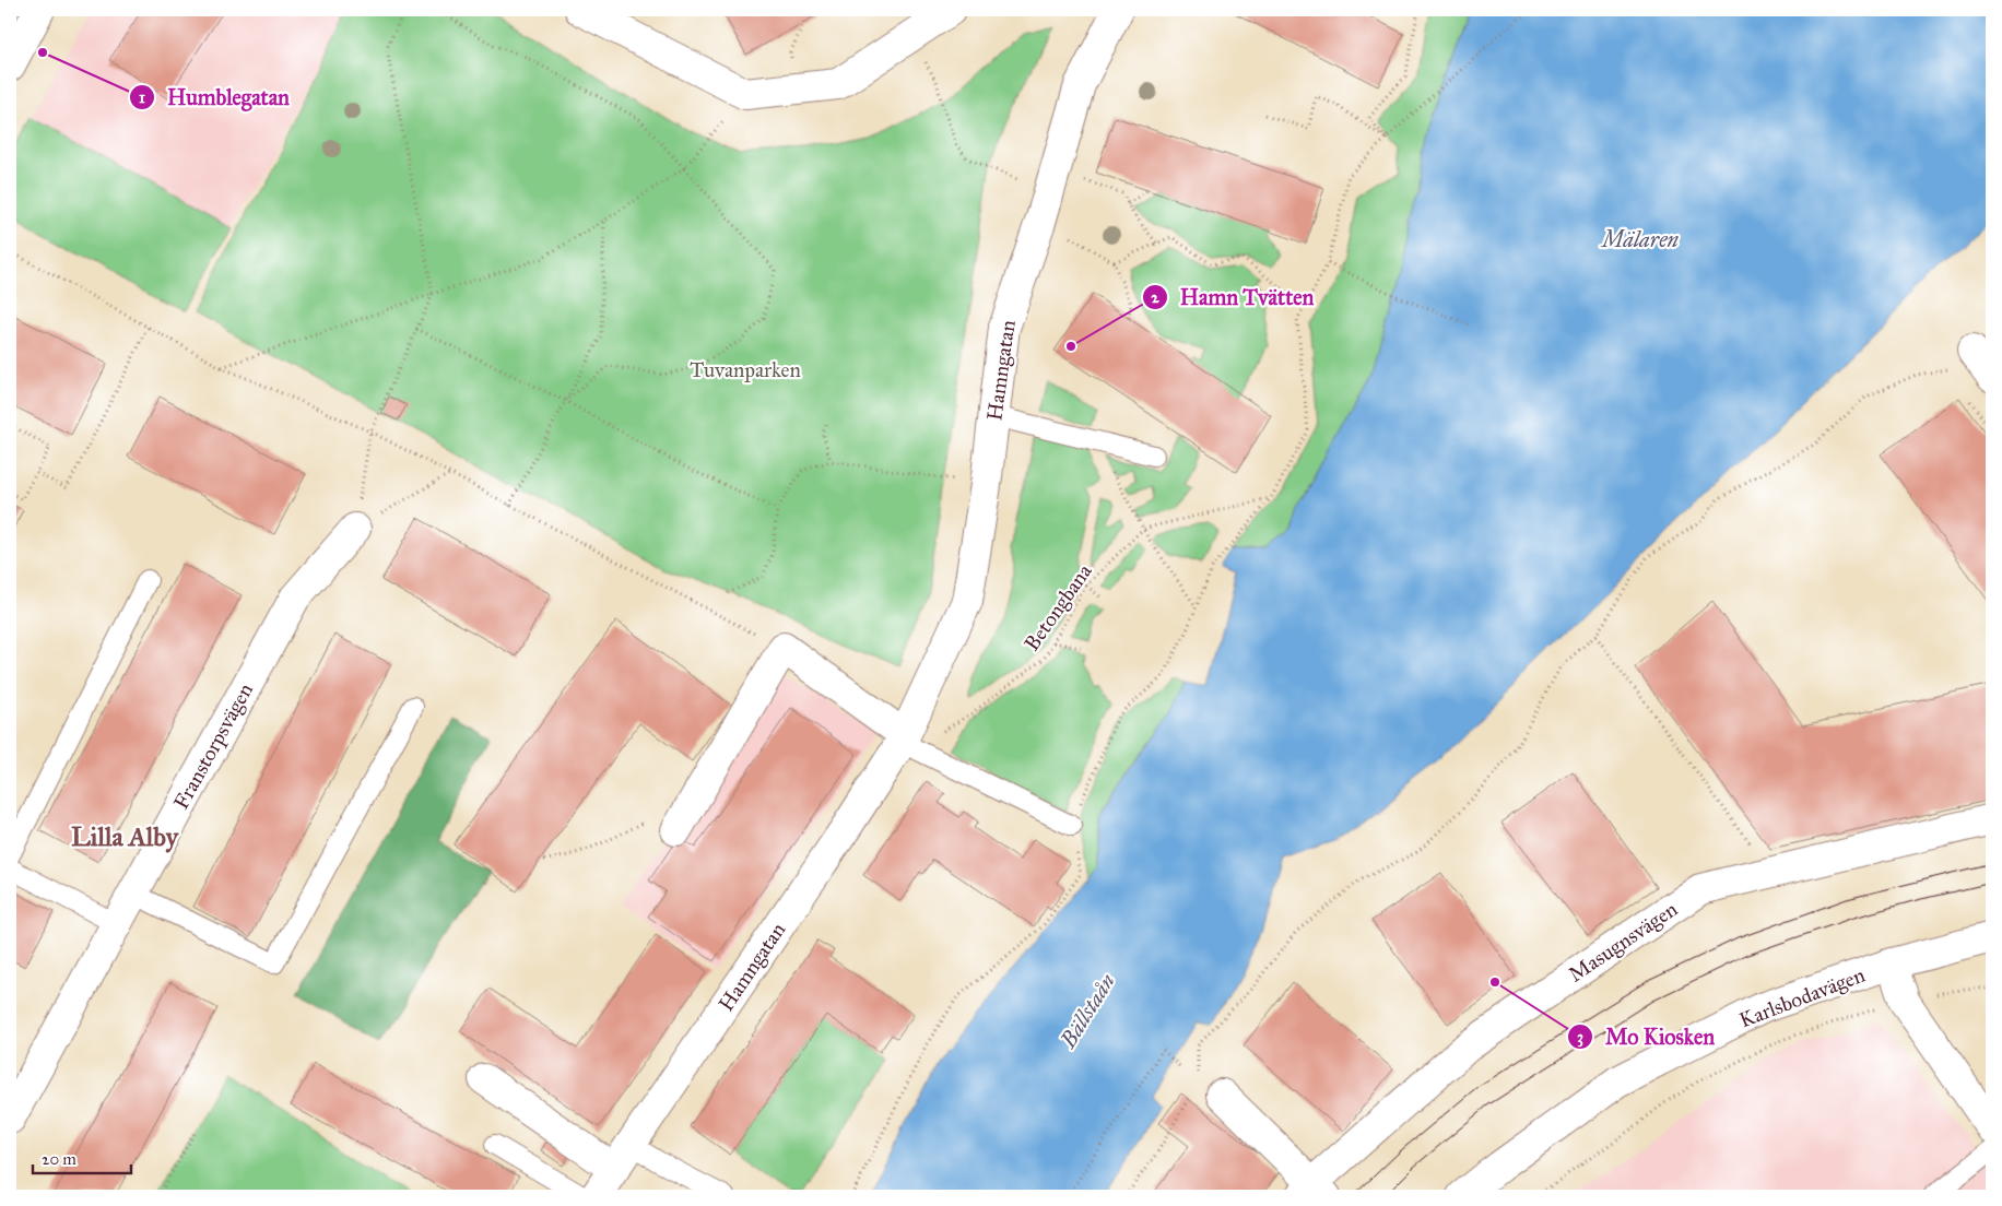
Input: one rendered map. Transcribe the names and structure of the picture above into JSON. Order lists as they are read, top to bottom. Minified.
{"streets":{"street":["Hamngatan","Franstorpsvägen","Masugnsvägen","Karlsbodavägen"],"path":["Betongbana"]},"crossings":[["Hamngatan","Betongbana"]],"districts":["Lilla Alby"],"water":["Mälaren","Bällstaån"],"parks":["Tuvanparken"],"places":["Humblegatan","Hamn Tvätten","Mo Kiosken"],"scale_bar":"20 m"}
